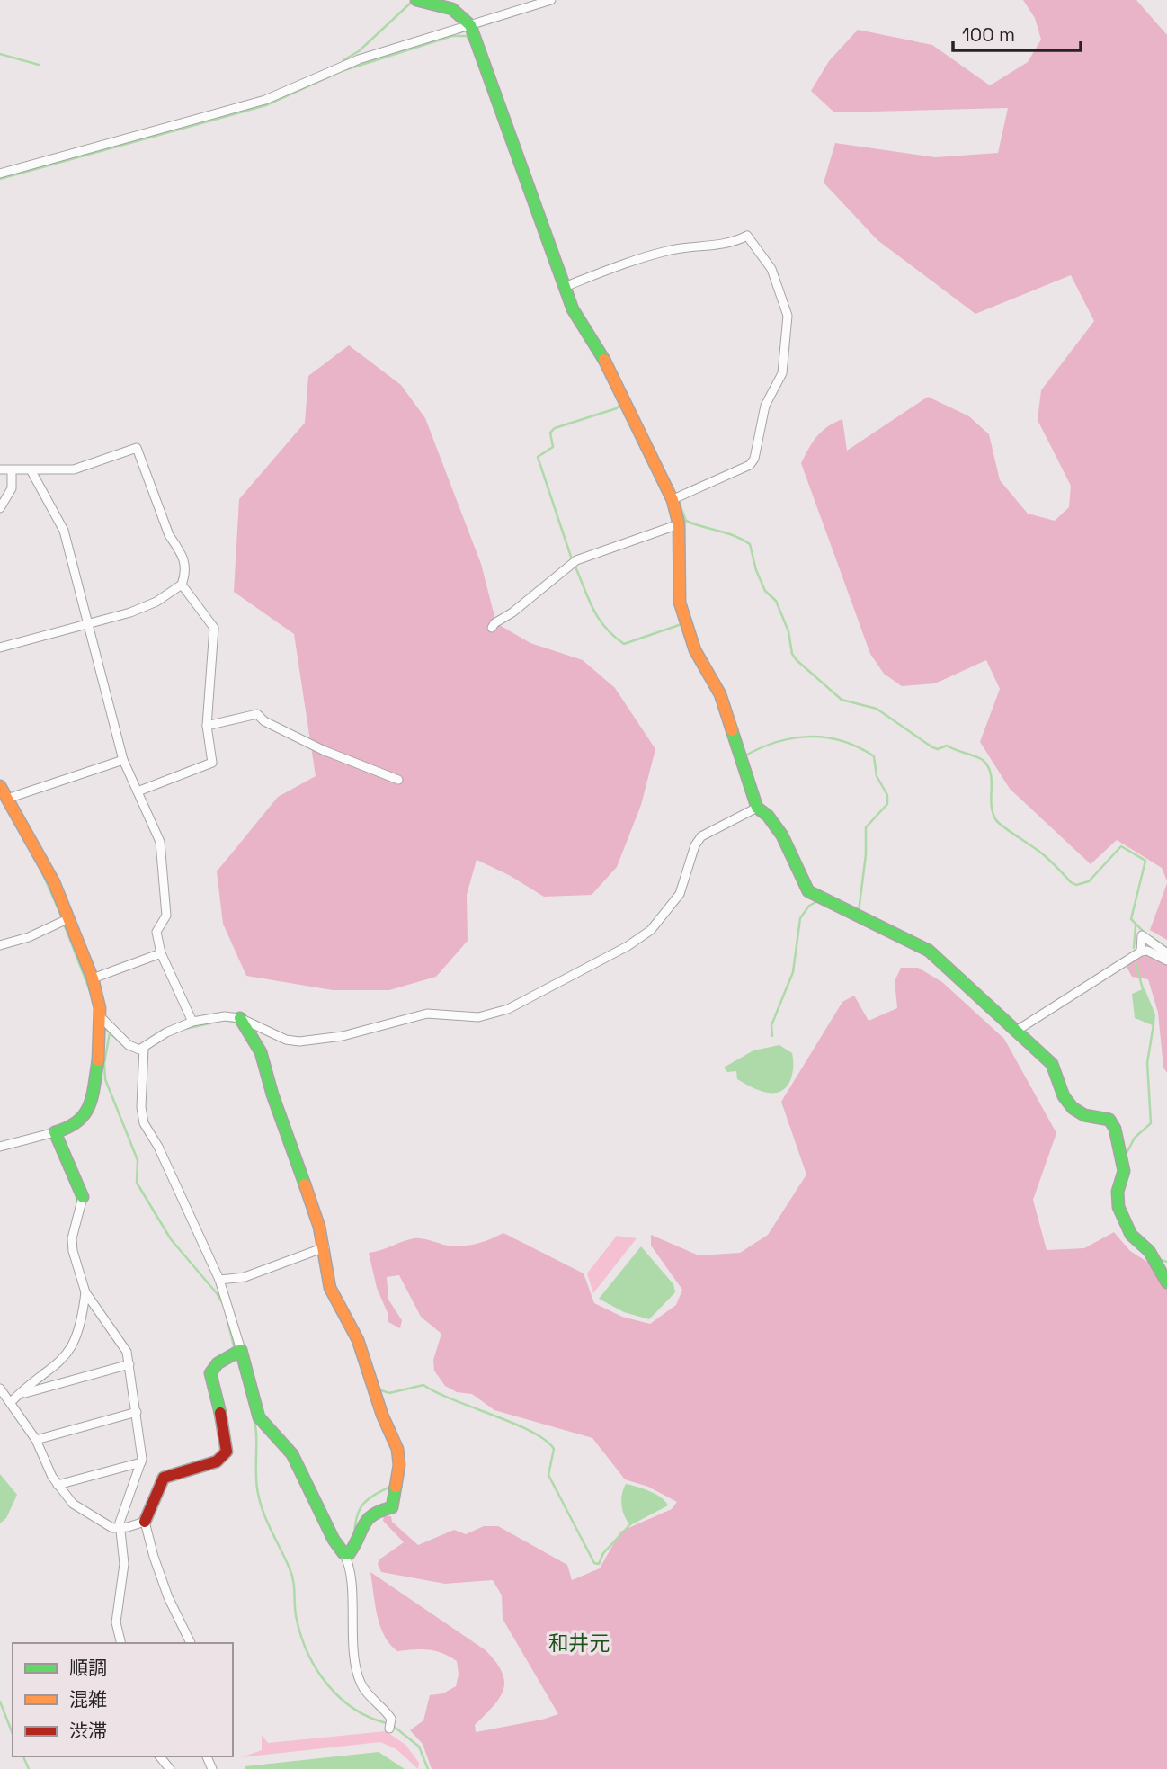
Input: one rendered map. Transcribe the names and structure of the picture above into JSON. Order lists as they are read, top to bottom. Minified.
{"districts":["和井元"],"legend":["順調","混雑","渋滞"],"scale_bar":"100 m"}
